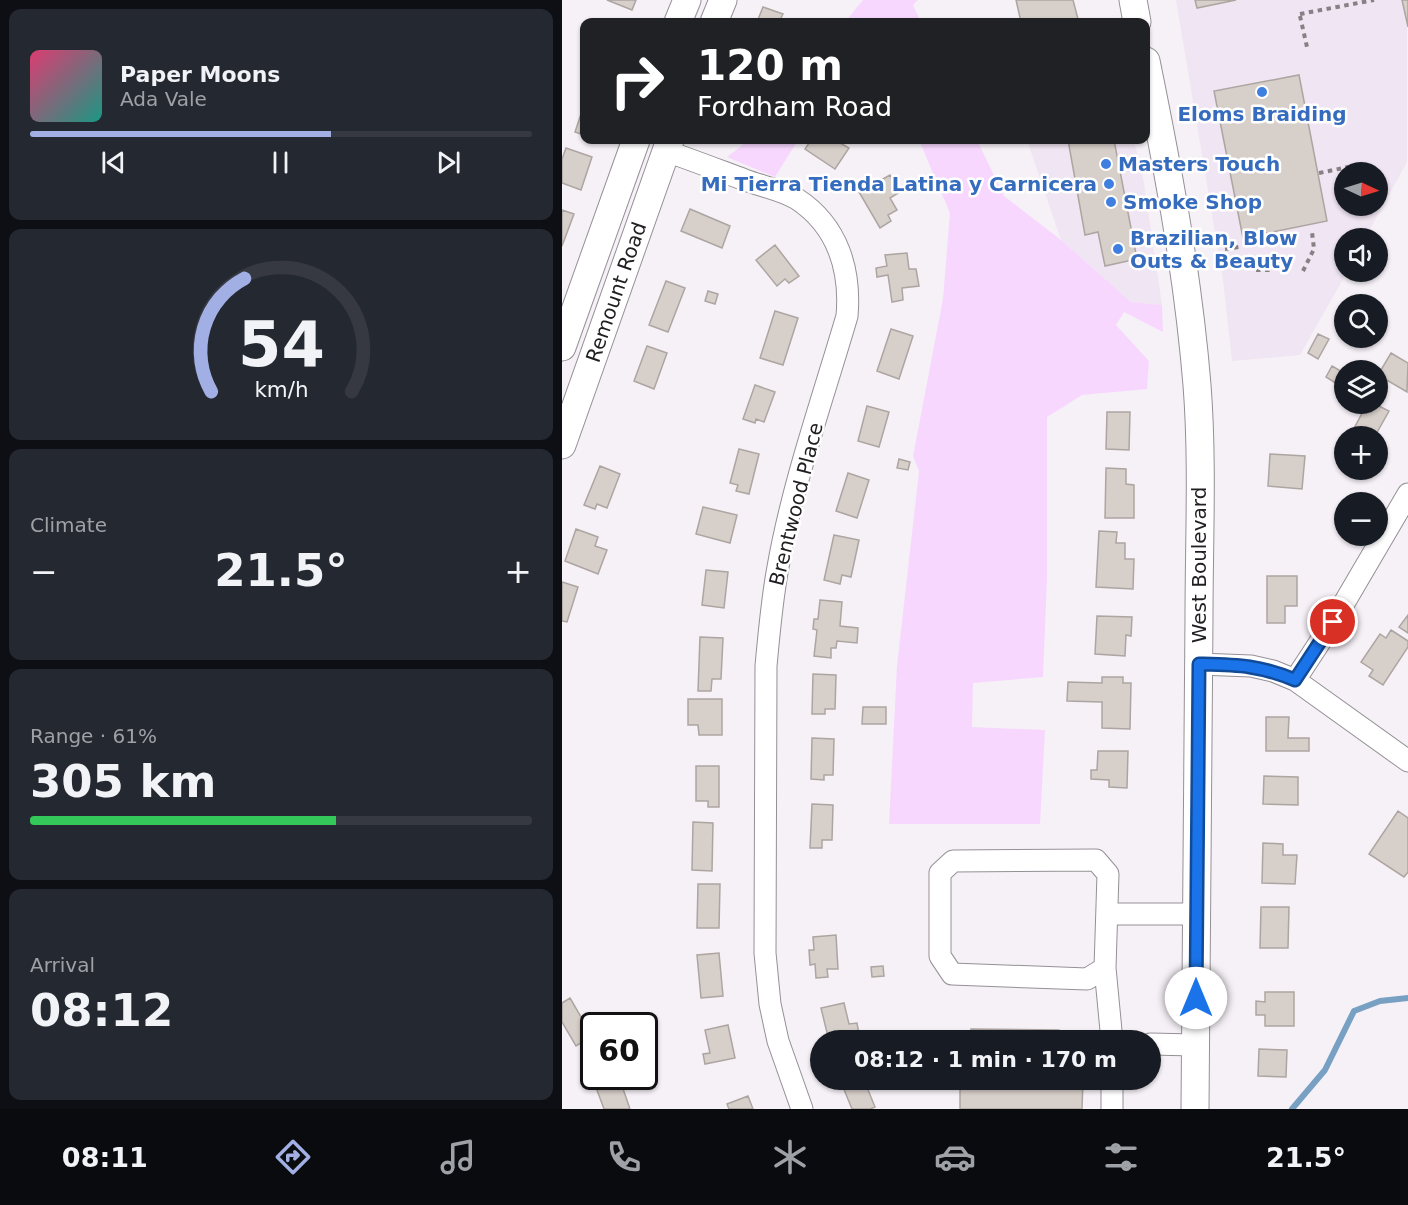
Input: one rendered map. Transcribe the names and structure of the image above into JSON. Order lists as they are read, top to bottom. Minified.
{"streets":{"main road":["Remount Road","West Boulevard"],"street":["Brentwood Place"]},"crossings":[["Remount Road","Brentwood Place"]],"places":["Eloms Braiding","Masters Touch","Mi Tierra Tienda Latina y Carnicera","Smoke Shop","Brazilian, Blow Outs & Beauty"],"north":"right","page":{"turn":["120 m","Fordham Road"],"song":["Paper Moons","Ada Vale"],"map_buttons":["+","−"],"tile":["Climate",["Range · 61%","305 km"],["Arrival","08:12"]],"heat":["−","21.5°","+"],"limit":"60","trip":"08:12 · 1 min · 170 m","tabs":["08:11","21.5°"],"gauge":["54","km/h"]}}
